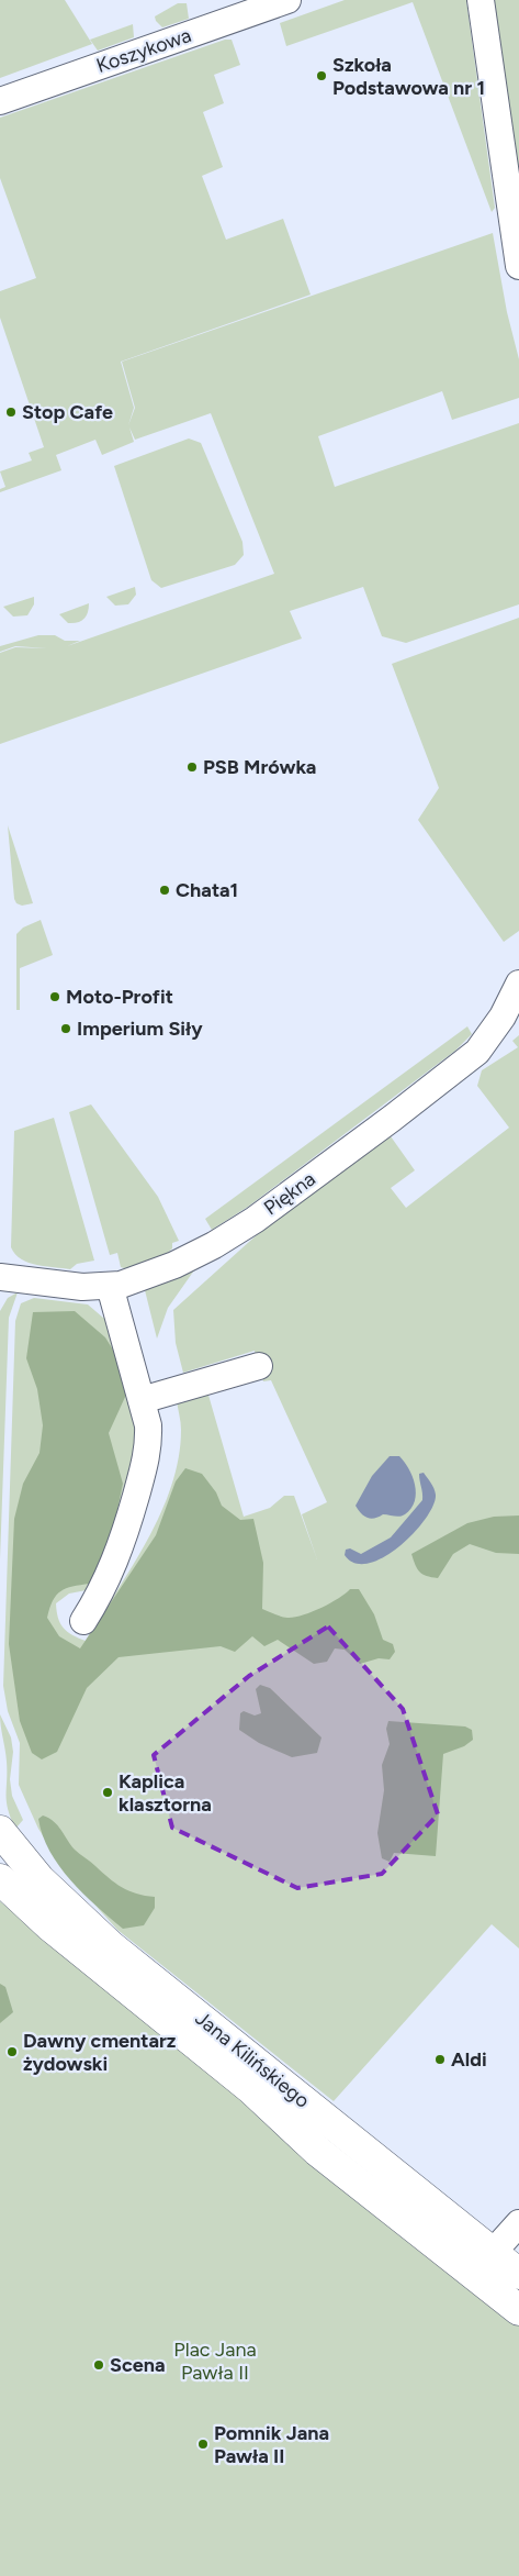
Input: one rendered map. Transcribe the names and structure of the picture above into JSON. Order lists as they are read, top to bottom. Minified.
{"streets":{"street":["Koszykowa","Piękna","Jana Kilińskiego"]},"parks":["Plac Jana Pawła II"],"places":["Szkoła Podstawowa nr 1","Stop Cafe","PSB Mrówka","Chata1","Moto-Profit","Imperium Siły","Kaplica klasztorna","Dawny cmentarz żydowski","Aldi","Scena","Pomnik Jana Pawła II"]}
